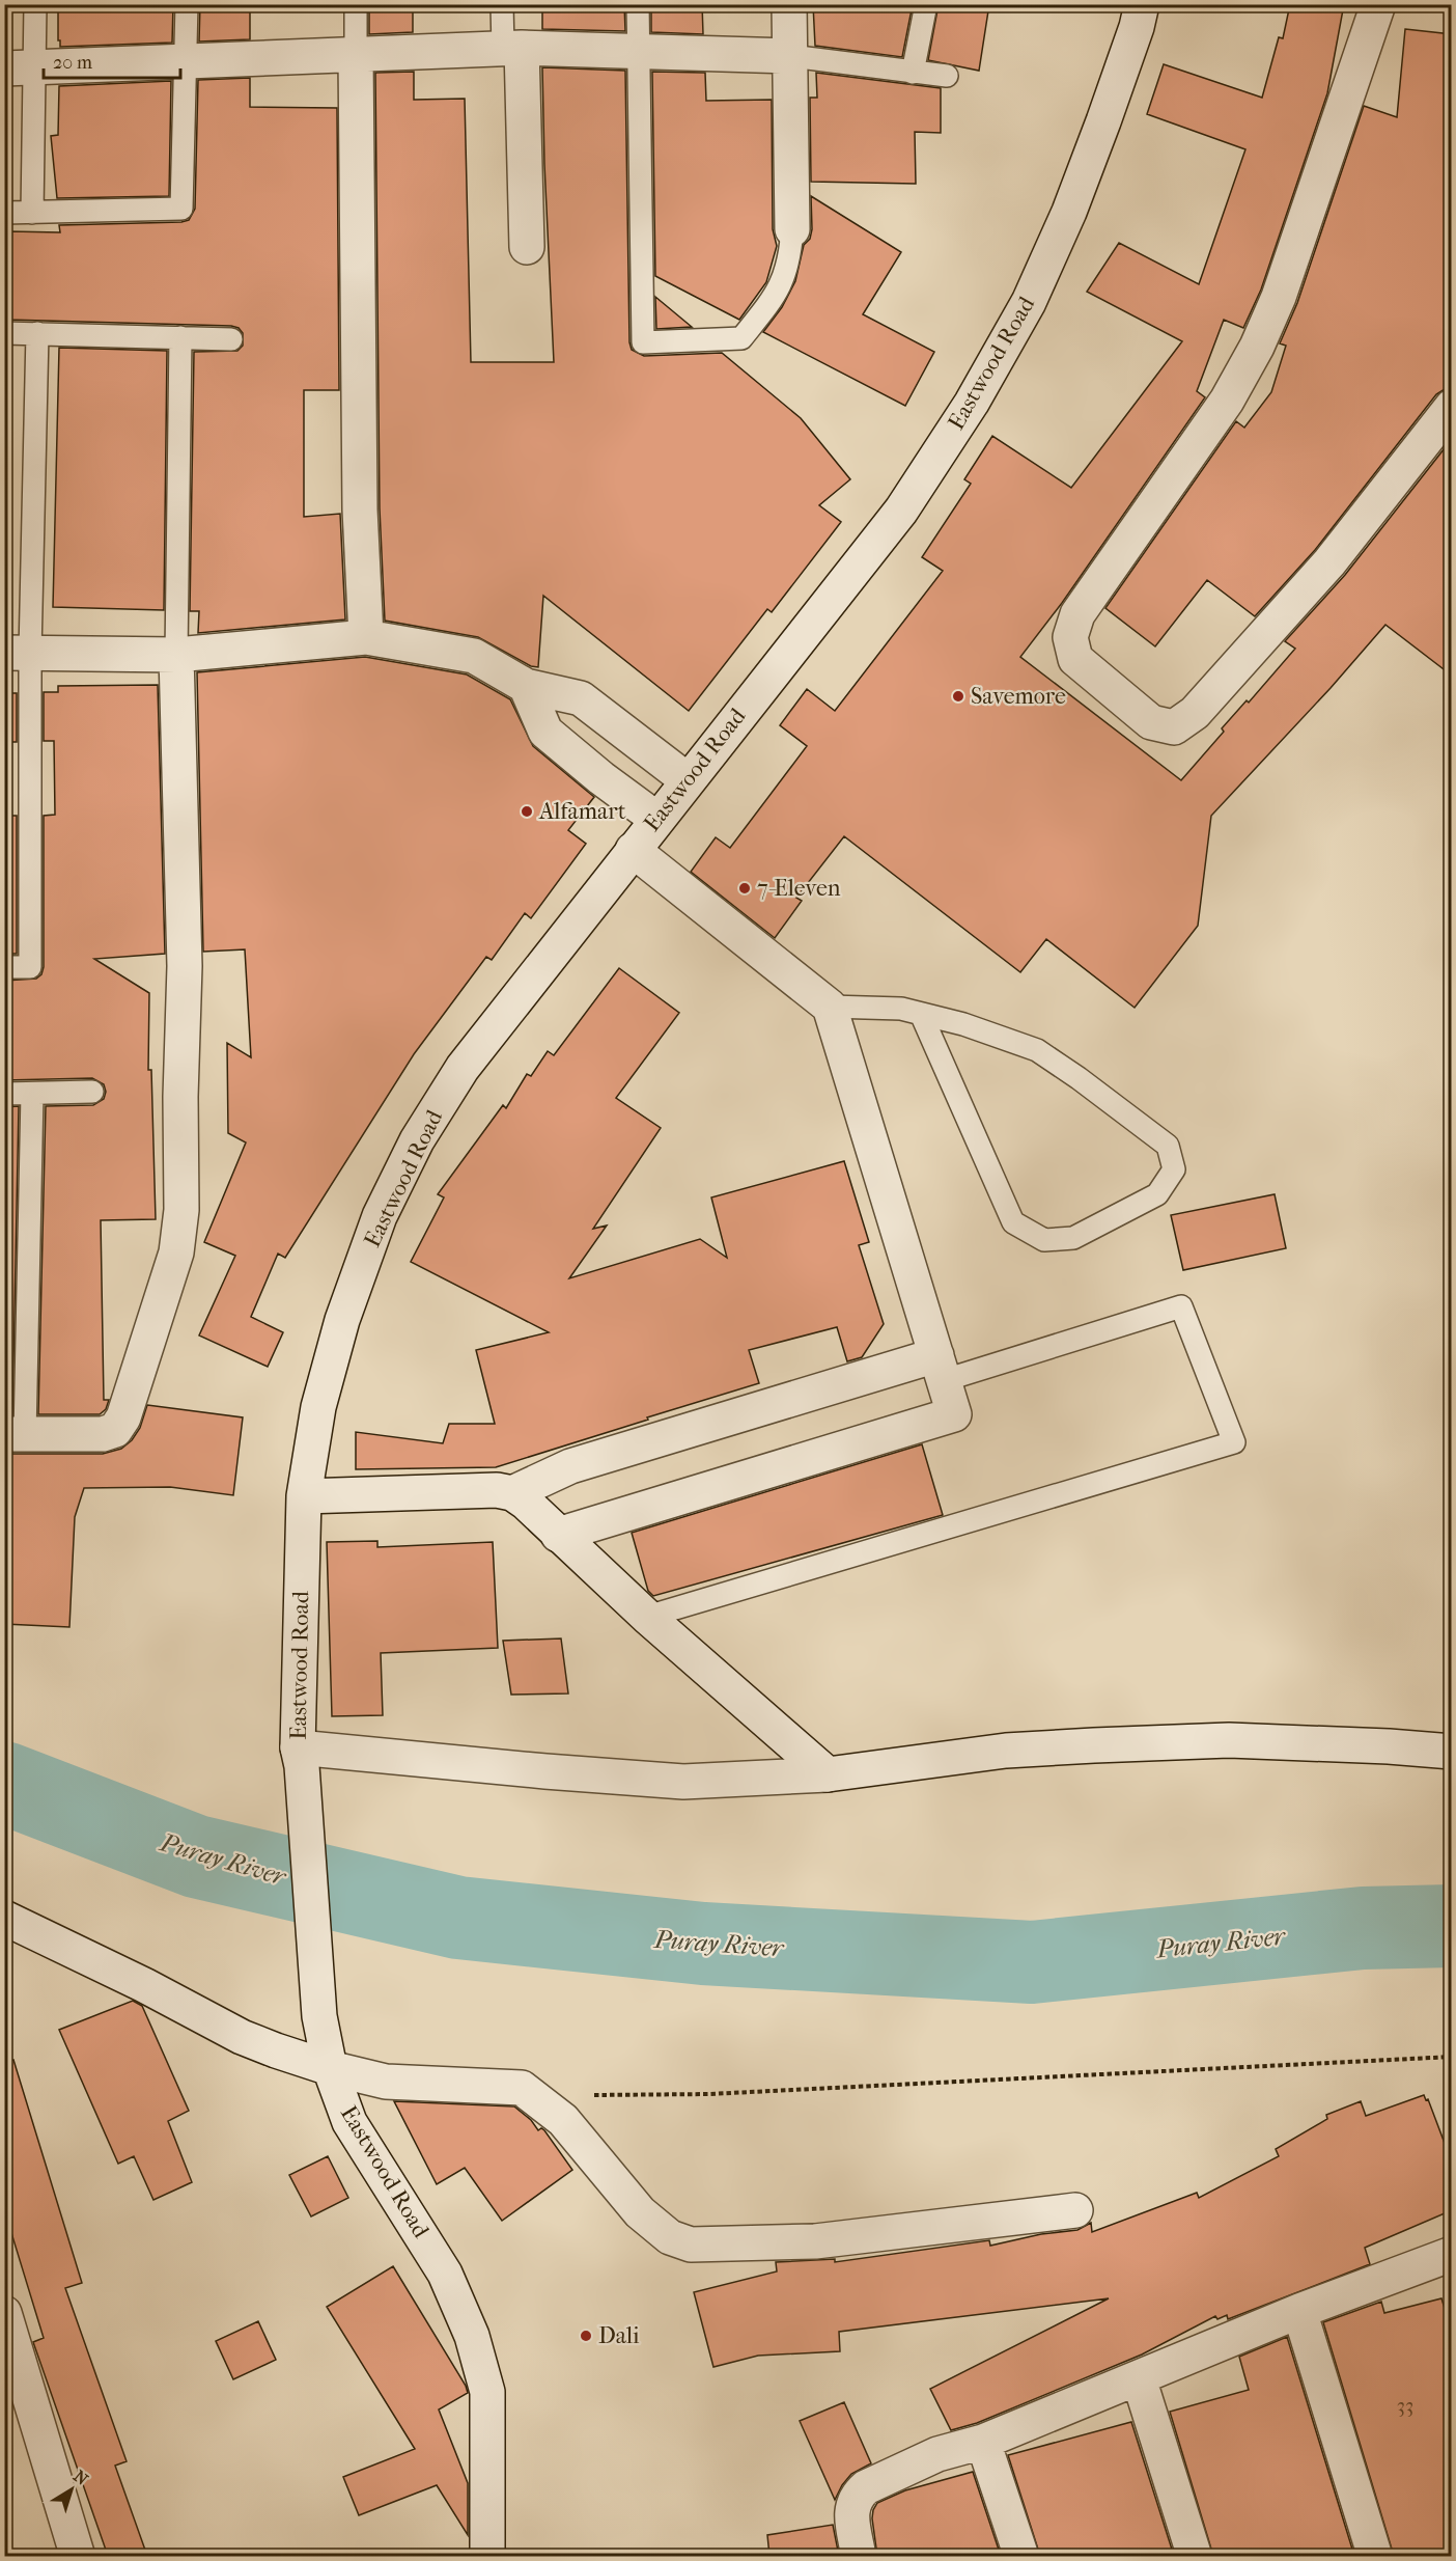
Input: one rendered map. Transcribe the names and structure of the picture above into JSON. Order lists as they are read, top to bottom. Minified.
{"streets":{"street":["Eastwood Road"]},"water":["Puray River"],"places":["Savemore","Alfamart","7-Eleven","Dali"],"house_numbers":["33"],"scale_bar":"20 m","north":"top right"}
